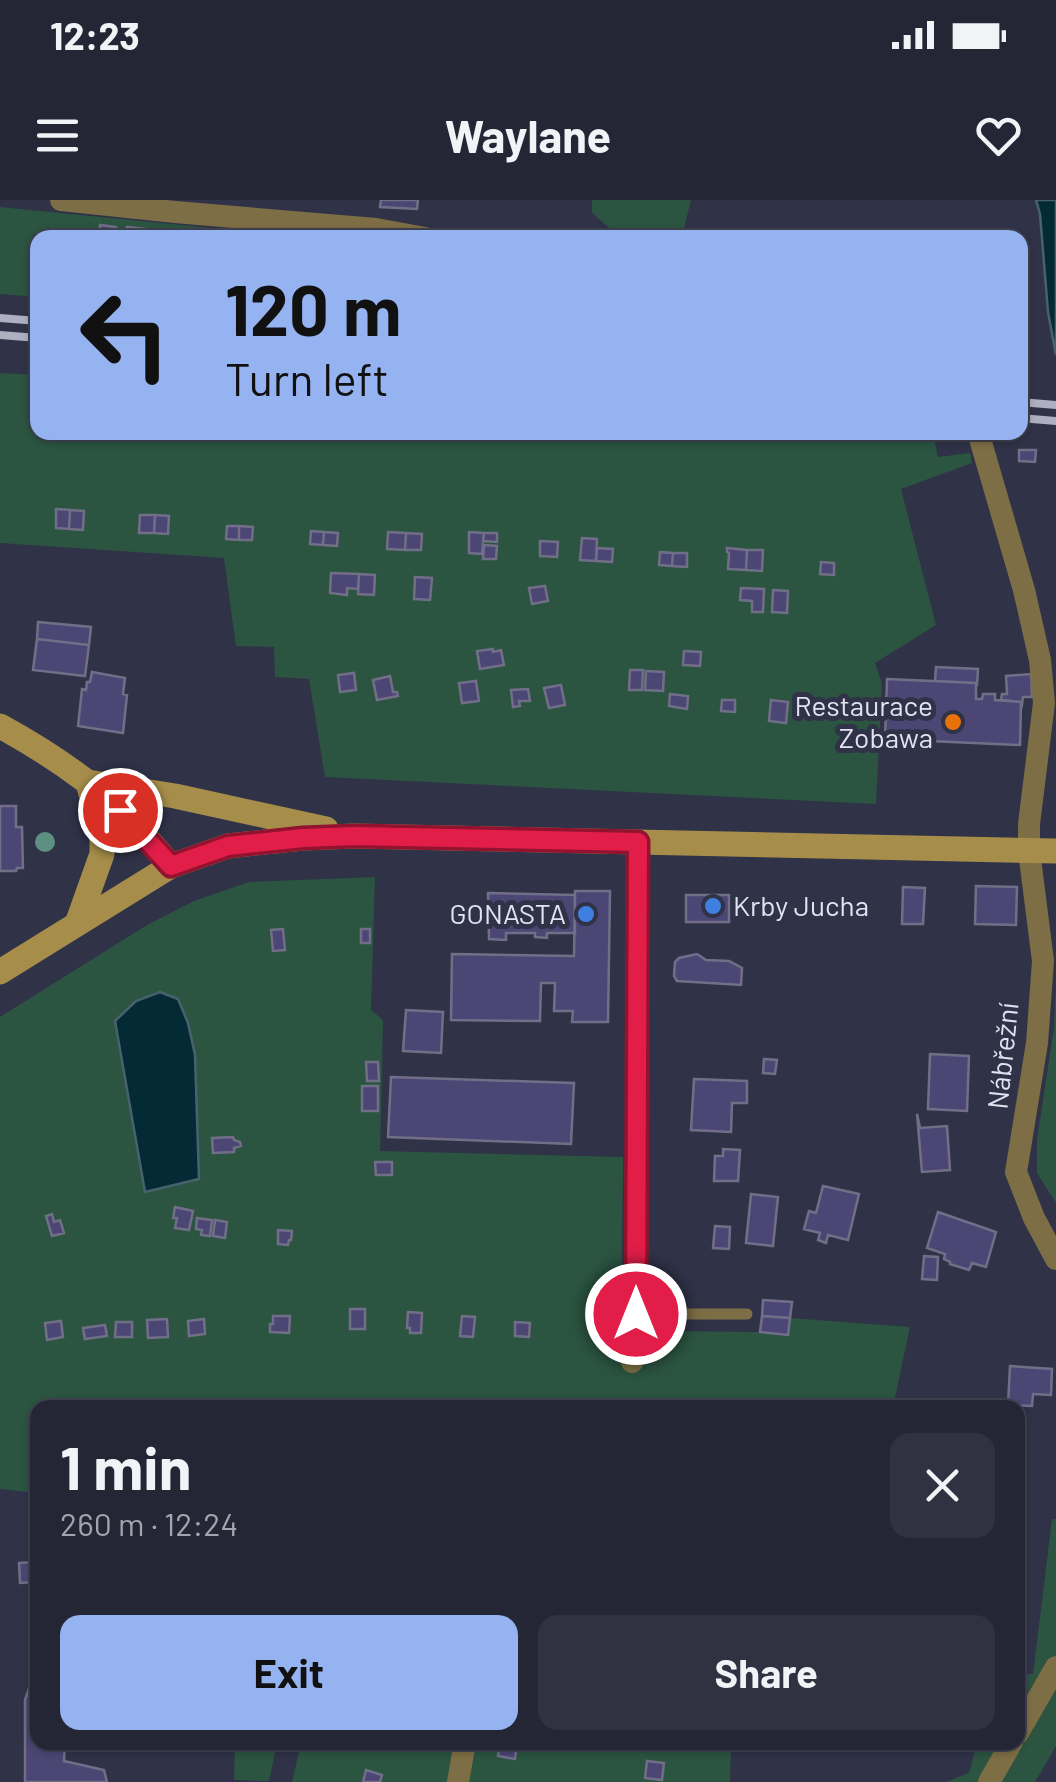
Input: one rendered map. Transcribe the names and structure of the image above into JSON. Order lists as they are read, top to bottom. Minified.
{"streets":{"street":["Nábřežní"]},"places":["Restaurace Zobawa","Krby Jucha","GONASTA"],"page":{"status":"12:23","header":"Waylane","turn":["120 m","Turn left"],"heading":["1 min","260 m · 12:24"],"buttons":["Exit","Share"]}}
